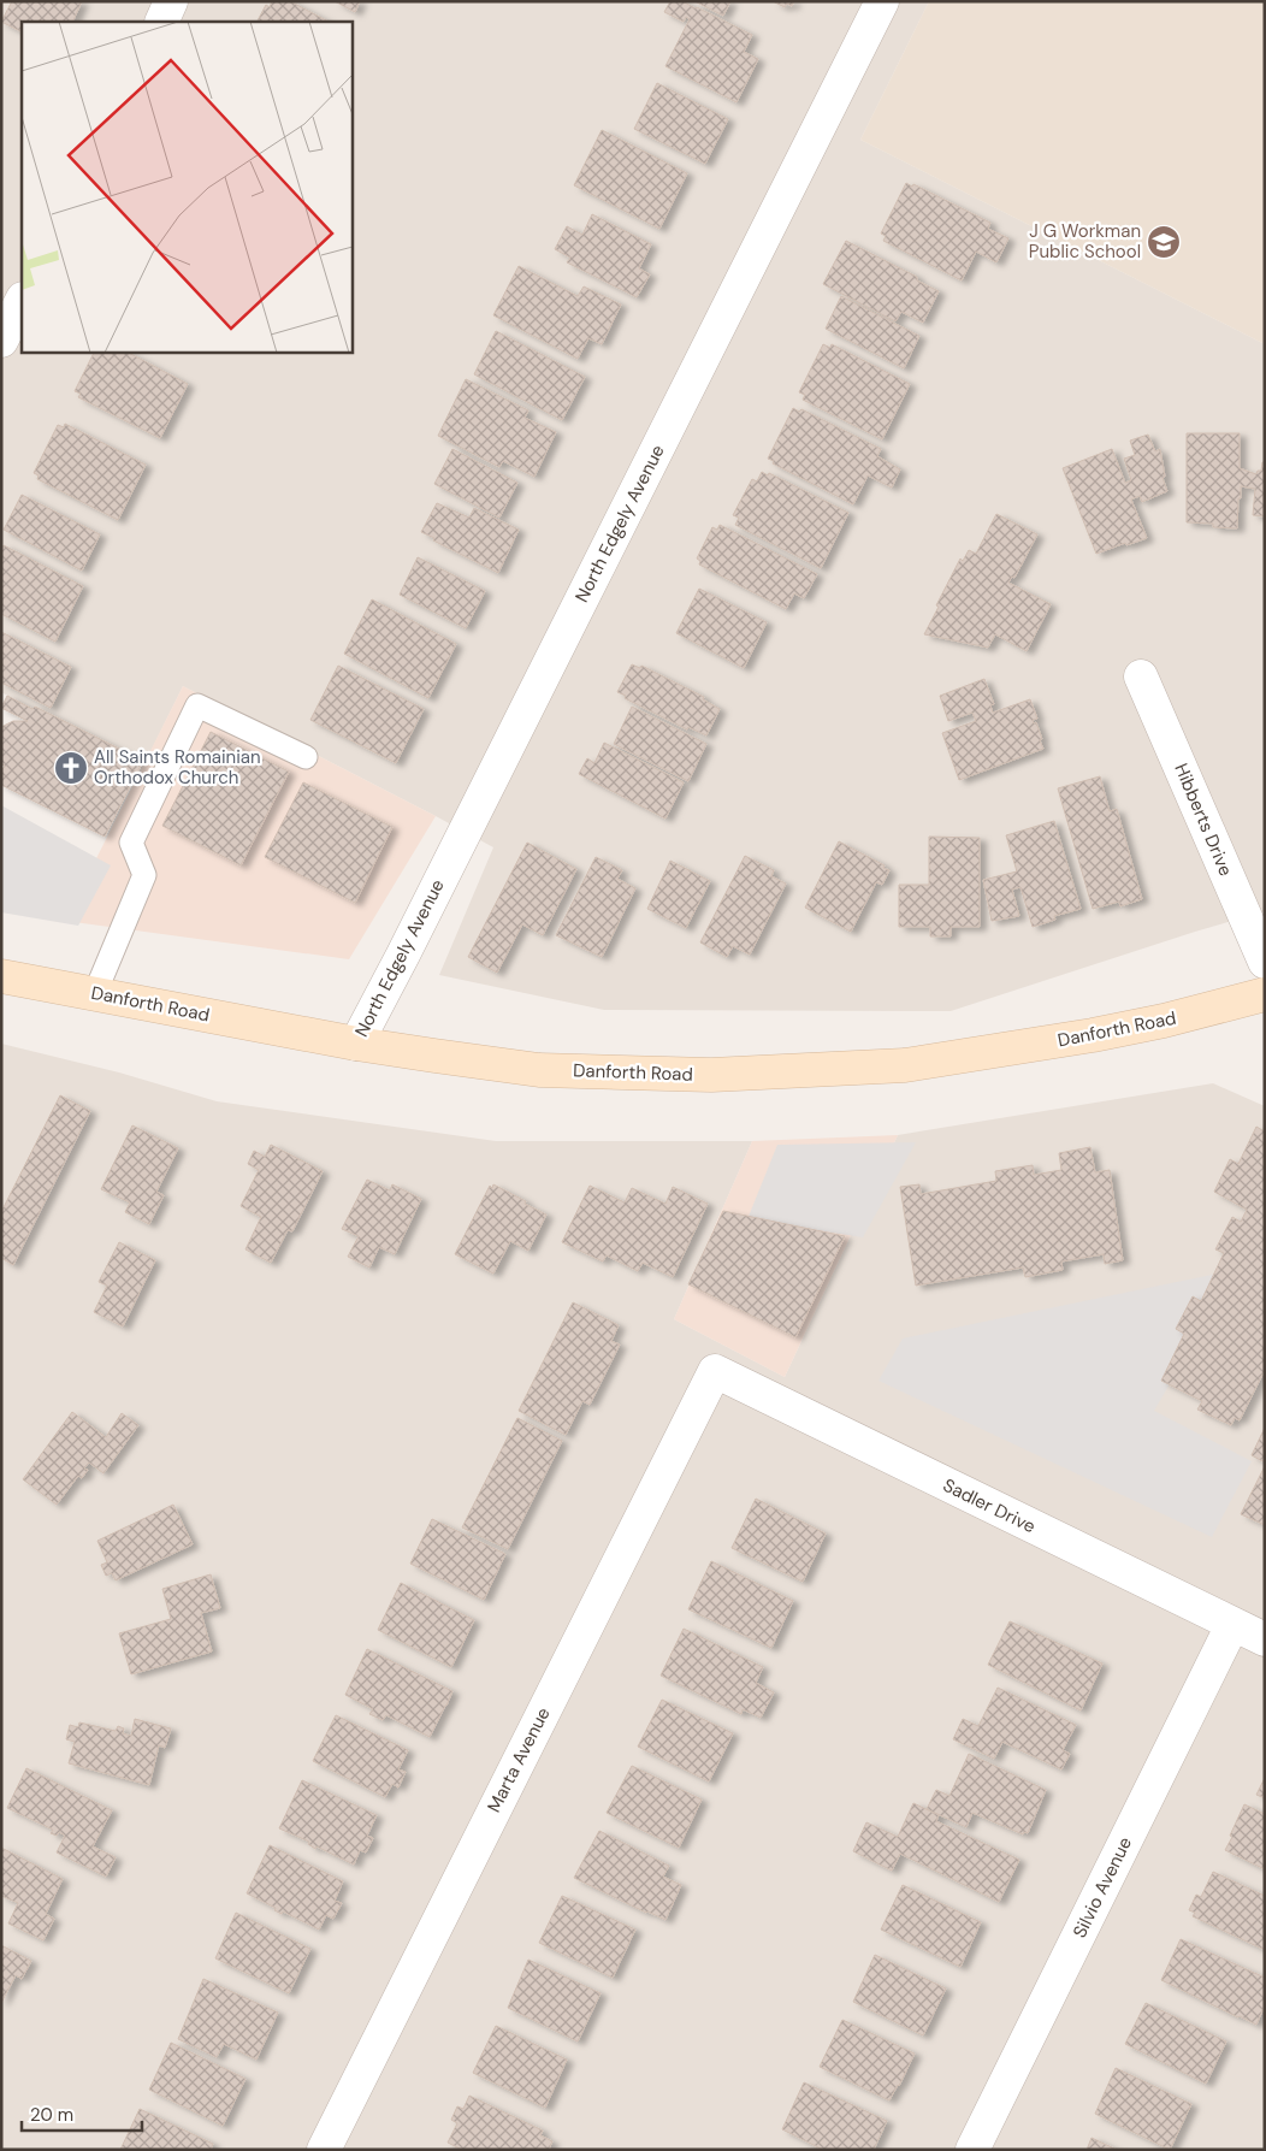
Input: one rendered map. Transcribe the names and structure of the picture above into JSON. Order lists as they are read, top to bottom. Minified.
{"streets":{"main road":["Danforth Road"],"street":["North Edgely Avenue","Hibberts Drive","Sadler Drive","Marta Avenue","Silvio Avenue"]},"crossings":[["North Edgely Avenue","Danforth Road"],["Sadler Drive","Marta Avenue"],["Sadler Drive","Silvio Avenue"]],"places":{"school or university":["J G Workman Public School"],"church":["All Saints Romainian Orthodox Church"]},"scale_bar":"20 m"}
